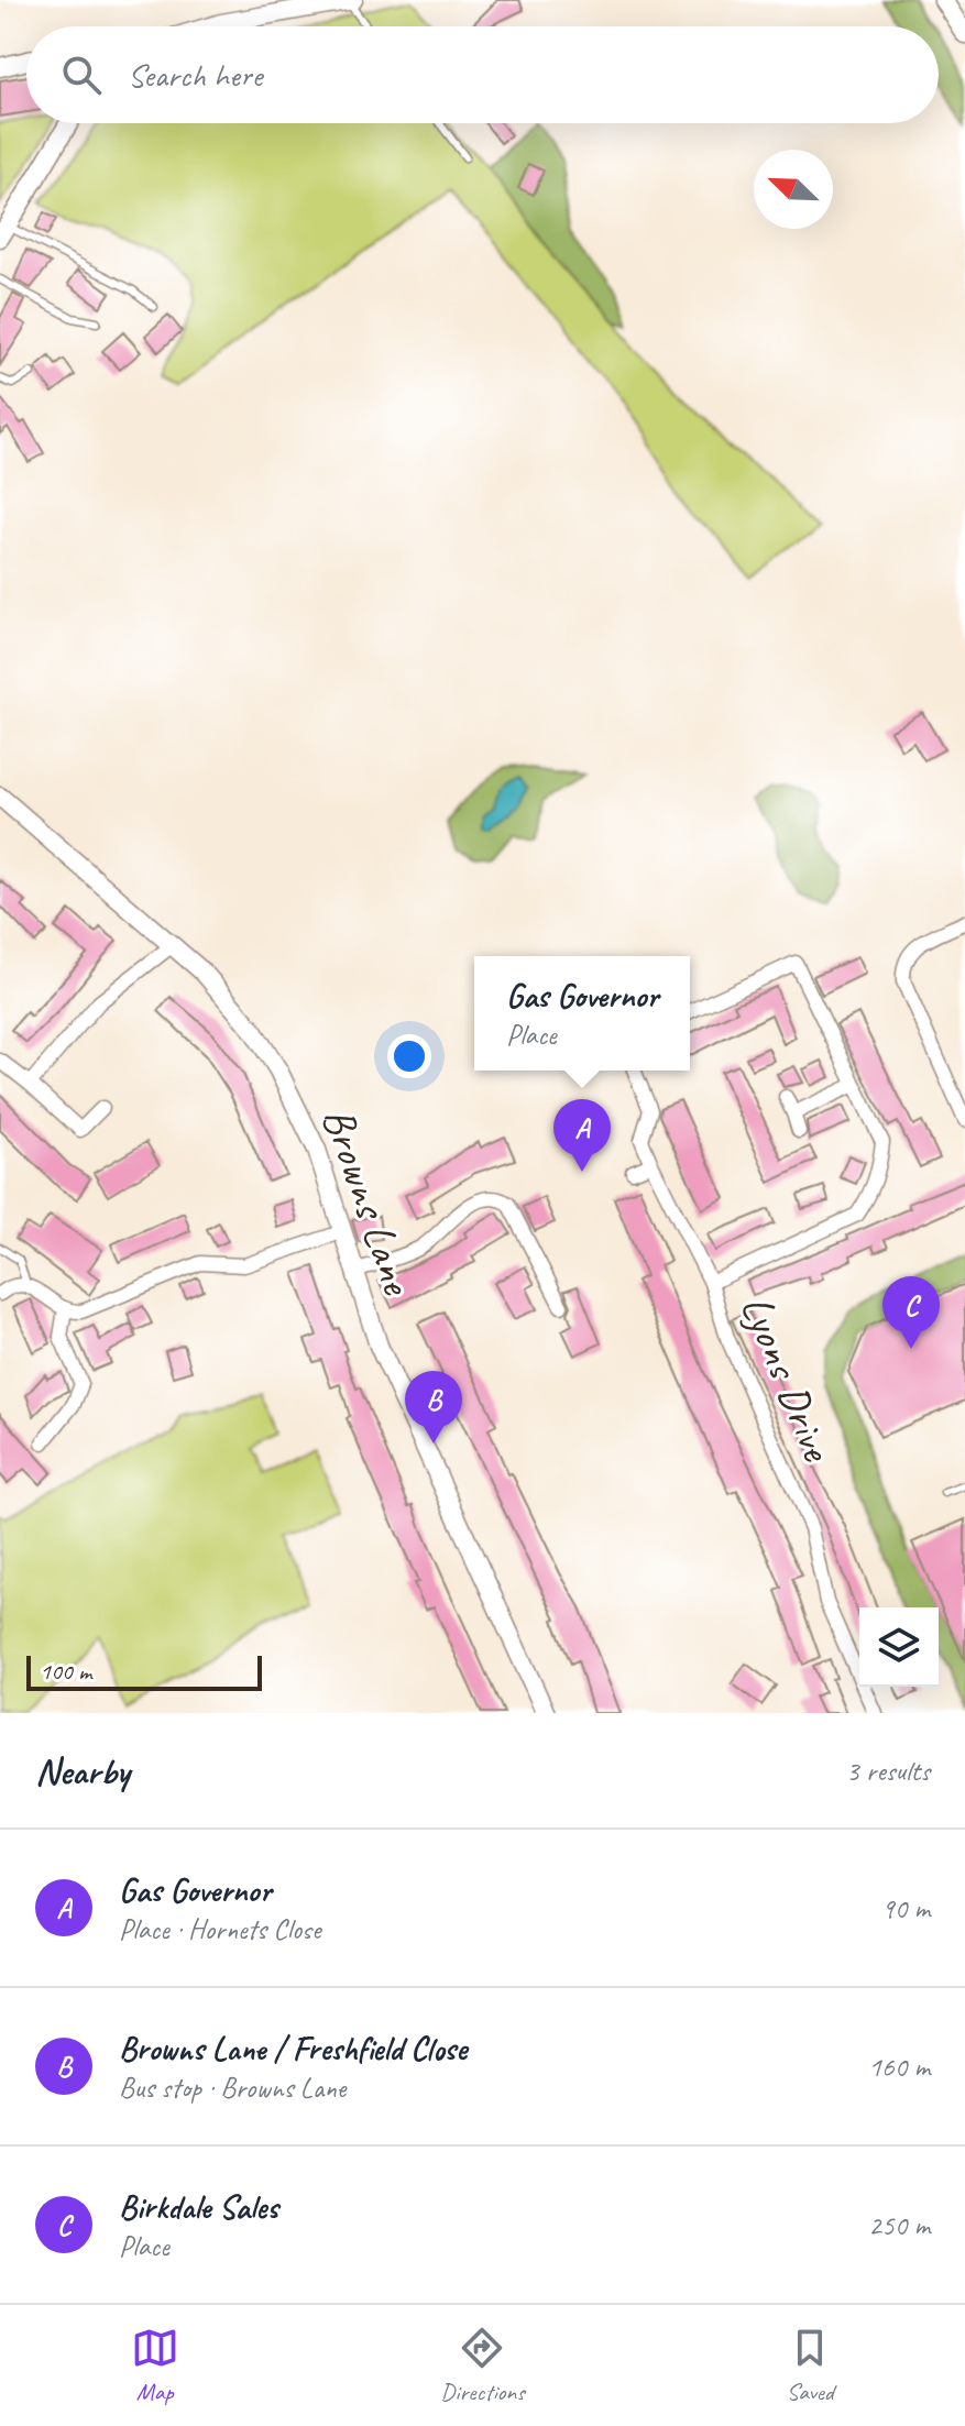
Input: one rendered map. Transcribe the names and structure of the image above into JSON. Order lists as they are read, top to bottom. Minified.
{"streets":{"street":["Browns Lane","Lyons Drive"]},"scale_bar":"100 m","north":"top left","page":{"search":"Search here","popup":["Gas Governor","Place"],"pins":["A","C","B"],"scale":"100 m","heading":["Nearby","3 results"],"list":[{"mark":"A","name":"Gas Governor","note":"Place · Hornets Close","value":"90 m"},{"mark":"B","name":"Browns Lane / Freshfield Close","note":"Bus stop · Browns Lane","value":"160 m"},{"mark":"C","name":"Birkdale Sales","note":"Place","value":"250 m"}],"nav":["Map","Directions","Saved"]}}
